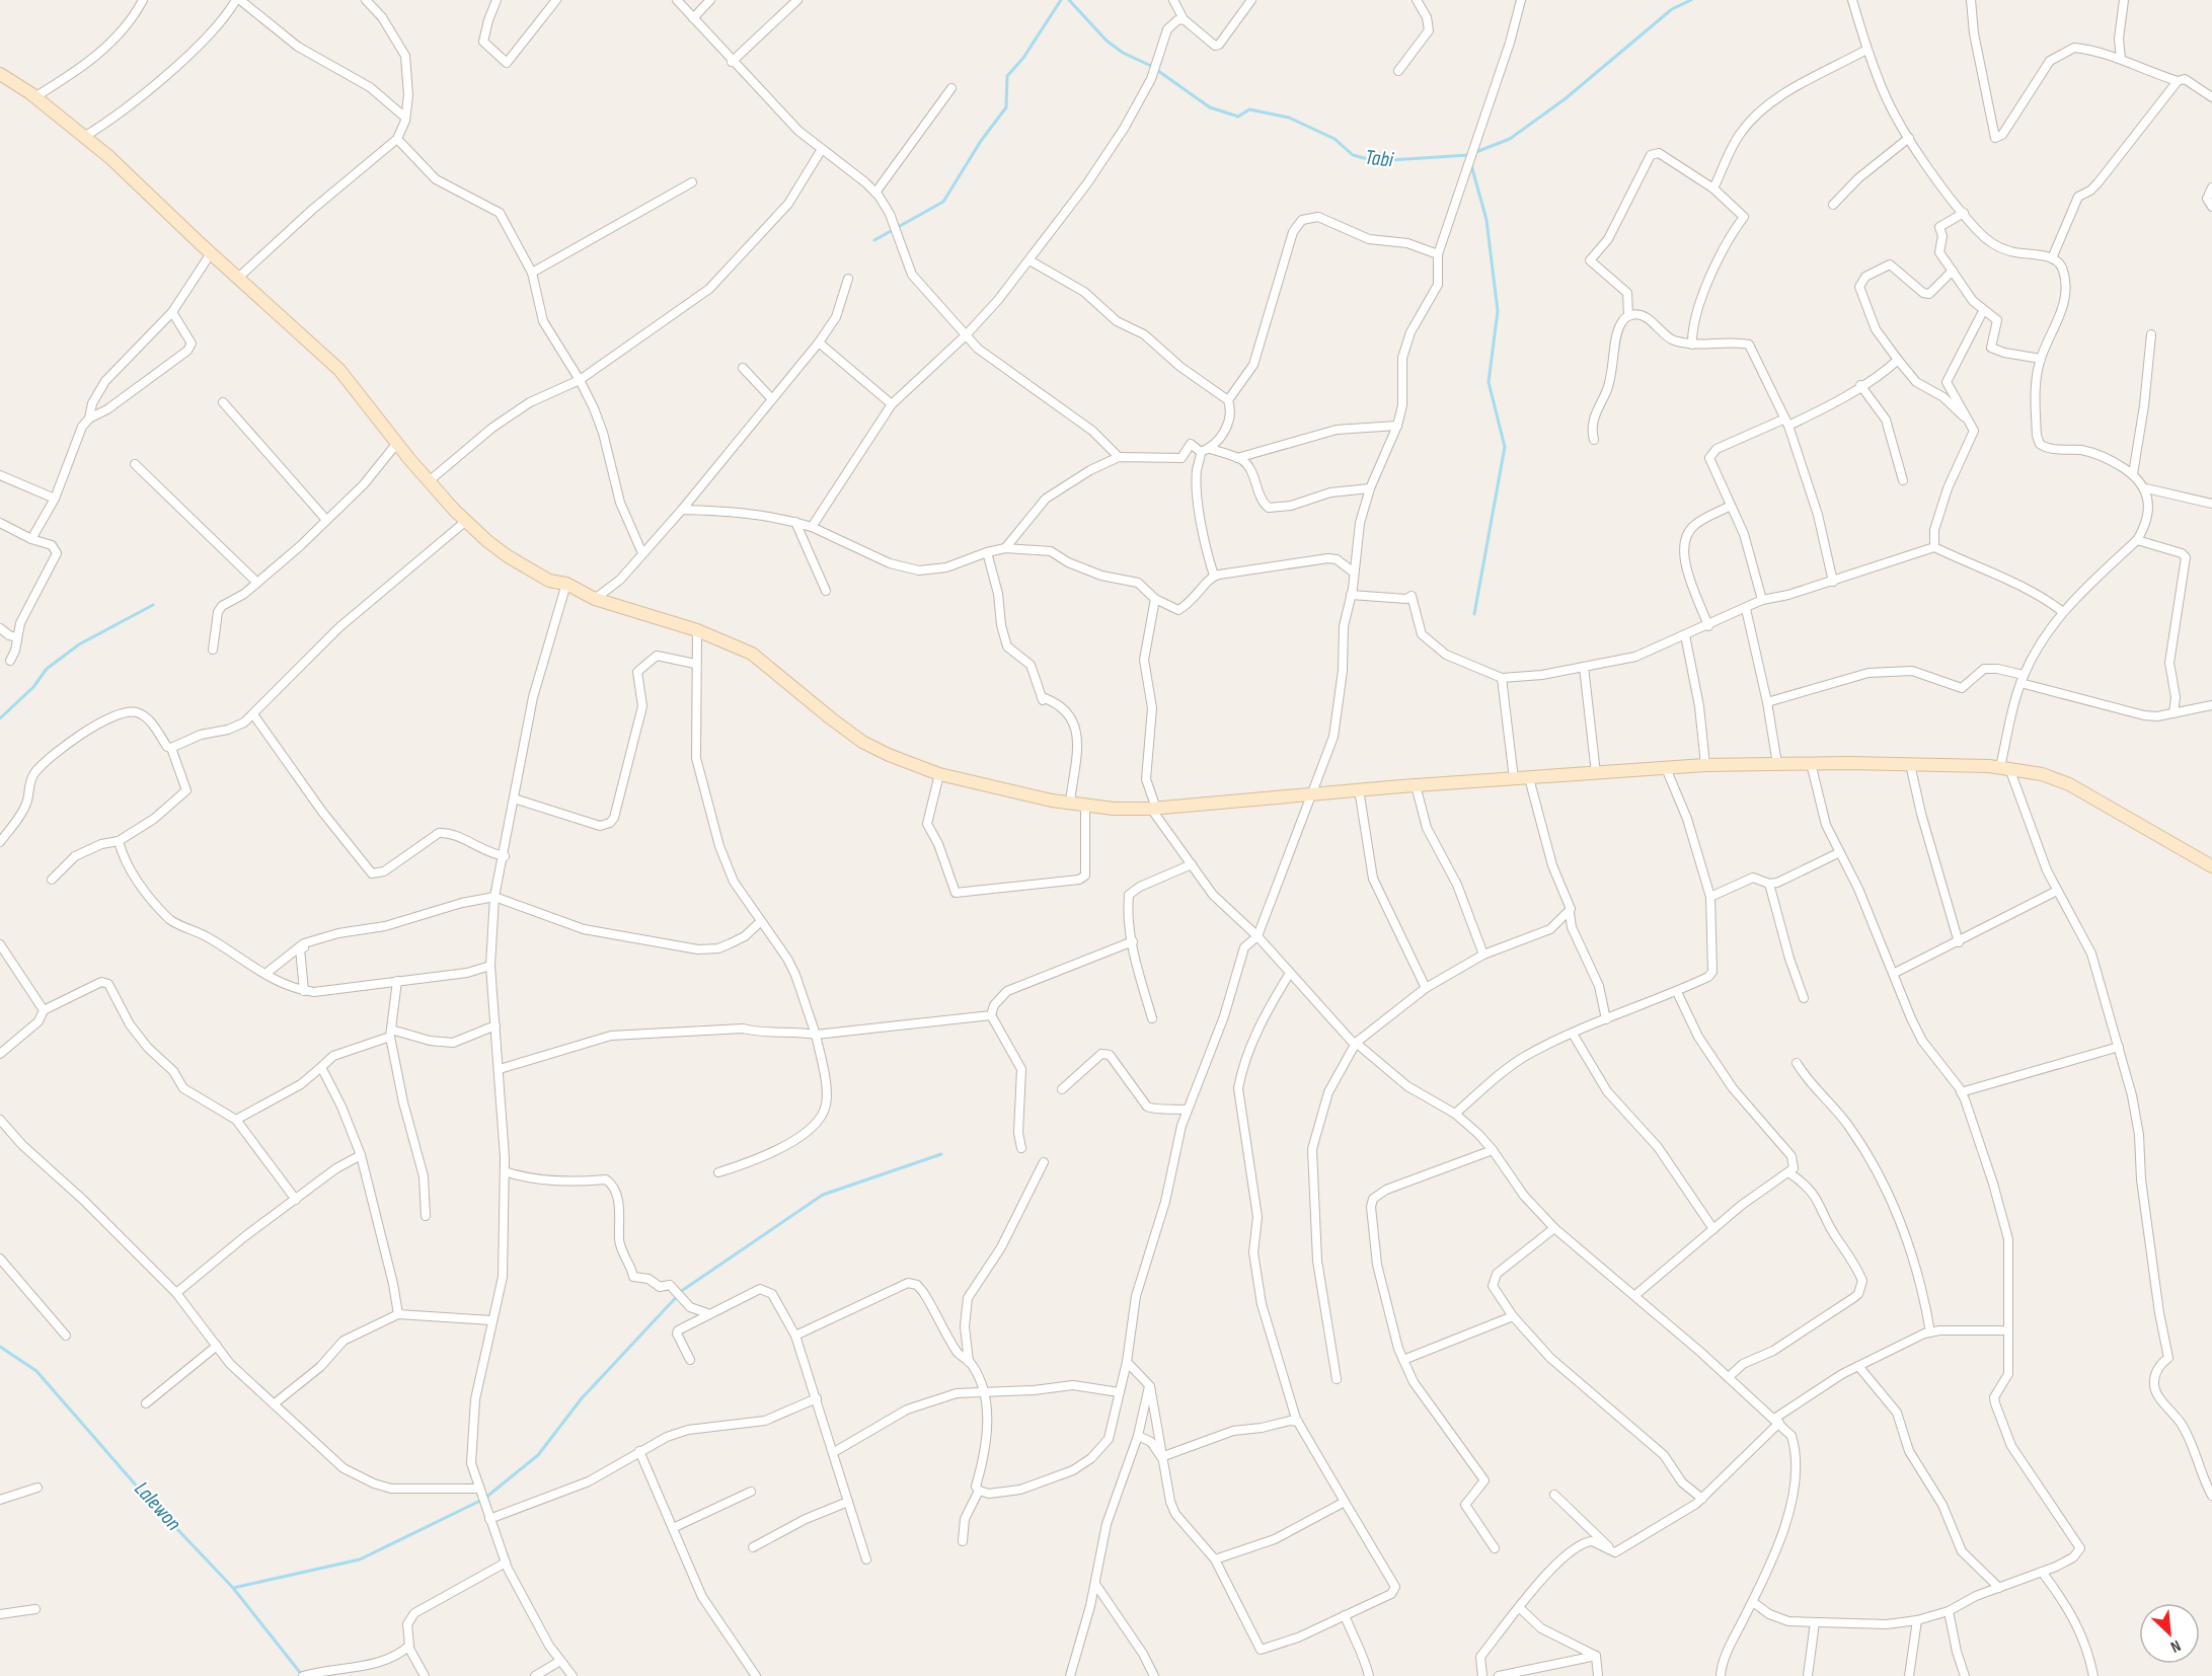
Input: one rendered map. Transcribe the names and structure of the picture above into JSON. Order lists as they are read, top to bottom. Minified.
{"water":["Tabi","Lalewon"],"north":"bottom right"}
